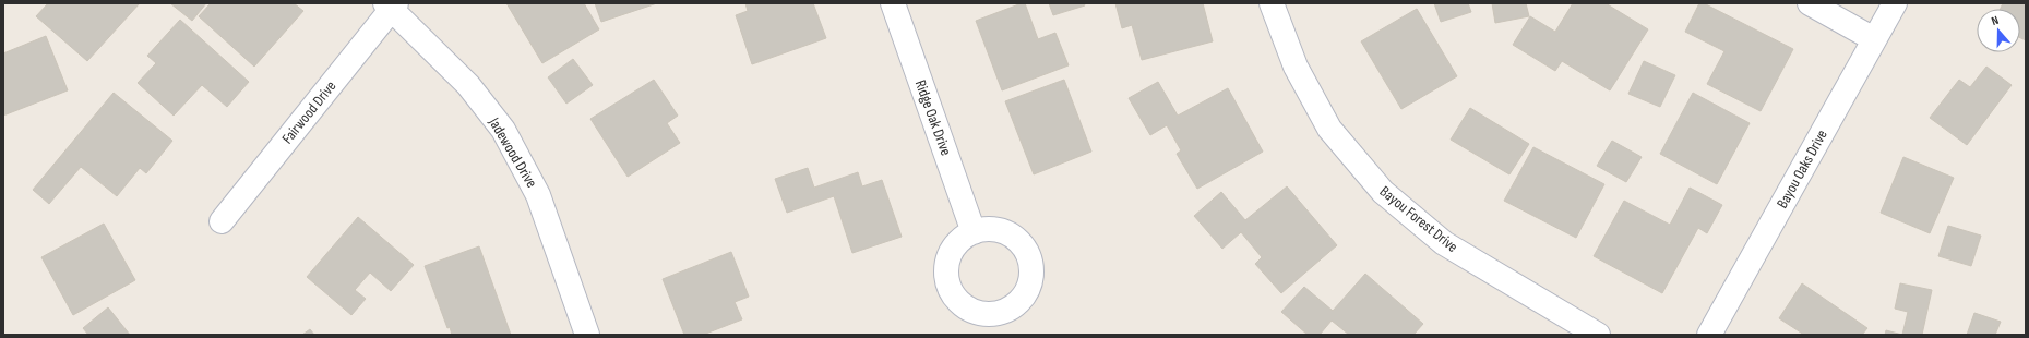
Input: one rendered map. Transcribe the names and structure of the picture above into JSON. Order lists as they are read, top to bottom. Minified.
{"streets":{"street":["Fairwood Drive","Ridge Oak Drive","Jadewood Drive","Bayou Oaks Drive","Bayou Forest Drive"]},"crossings":[["Fairwood Drive","Jadewood Drive"]],"north":"top"}
